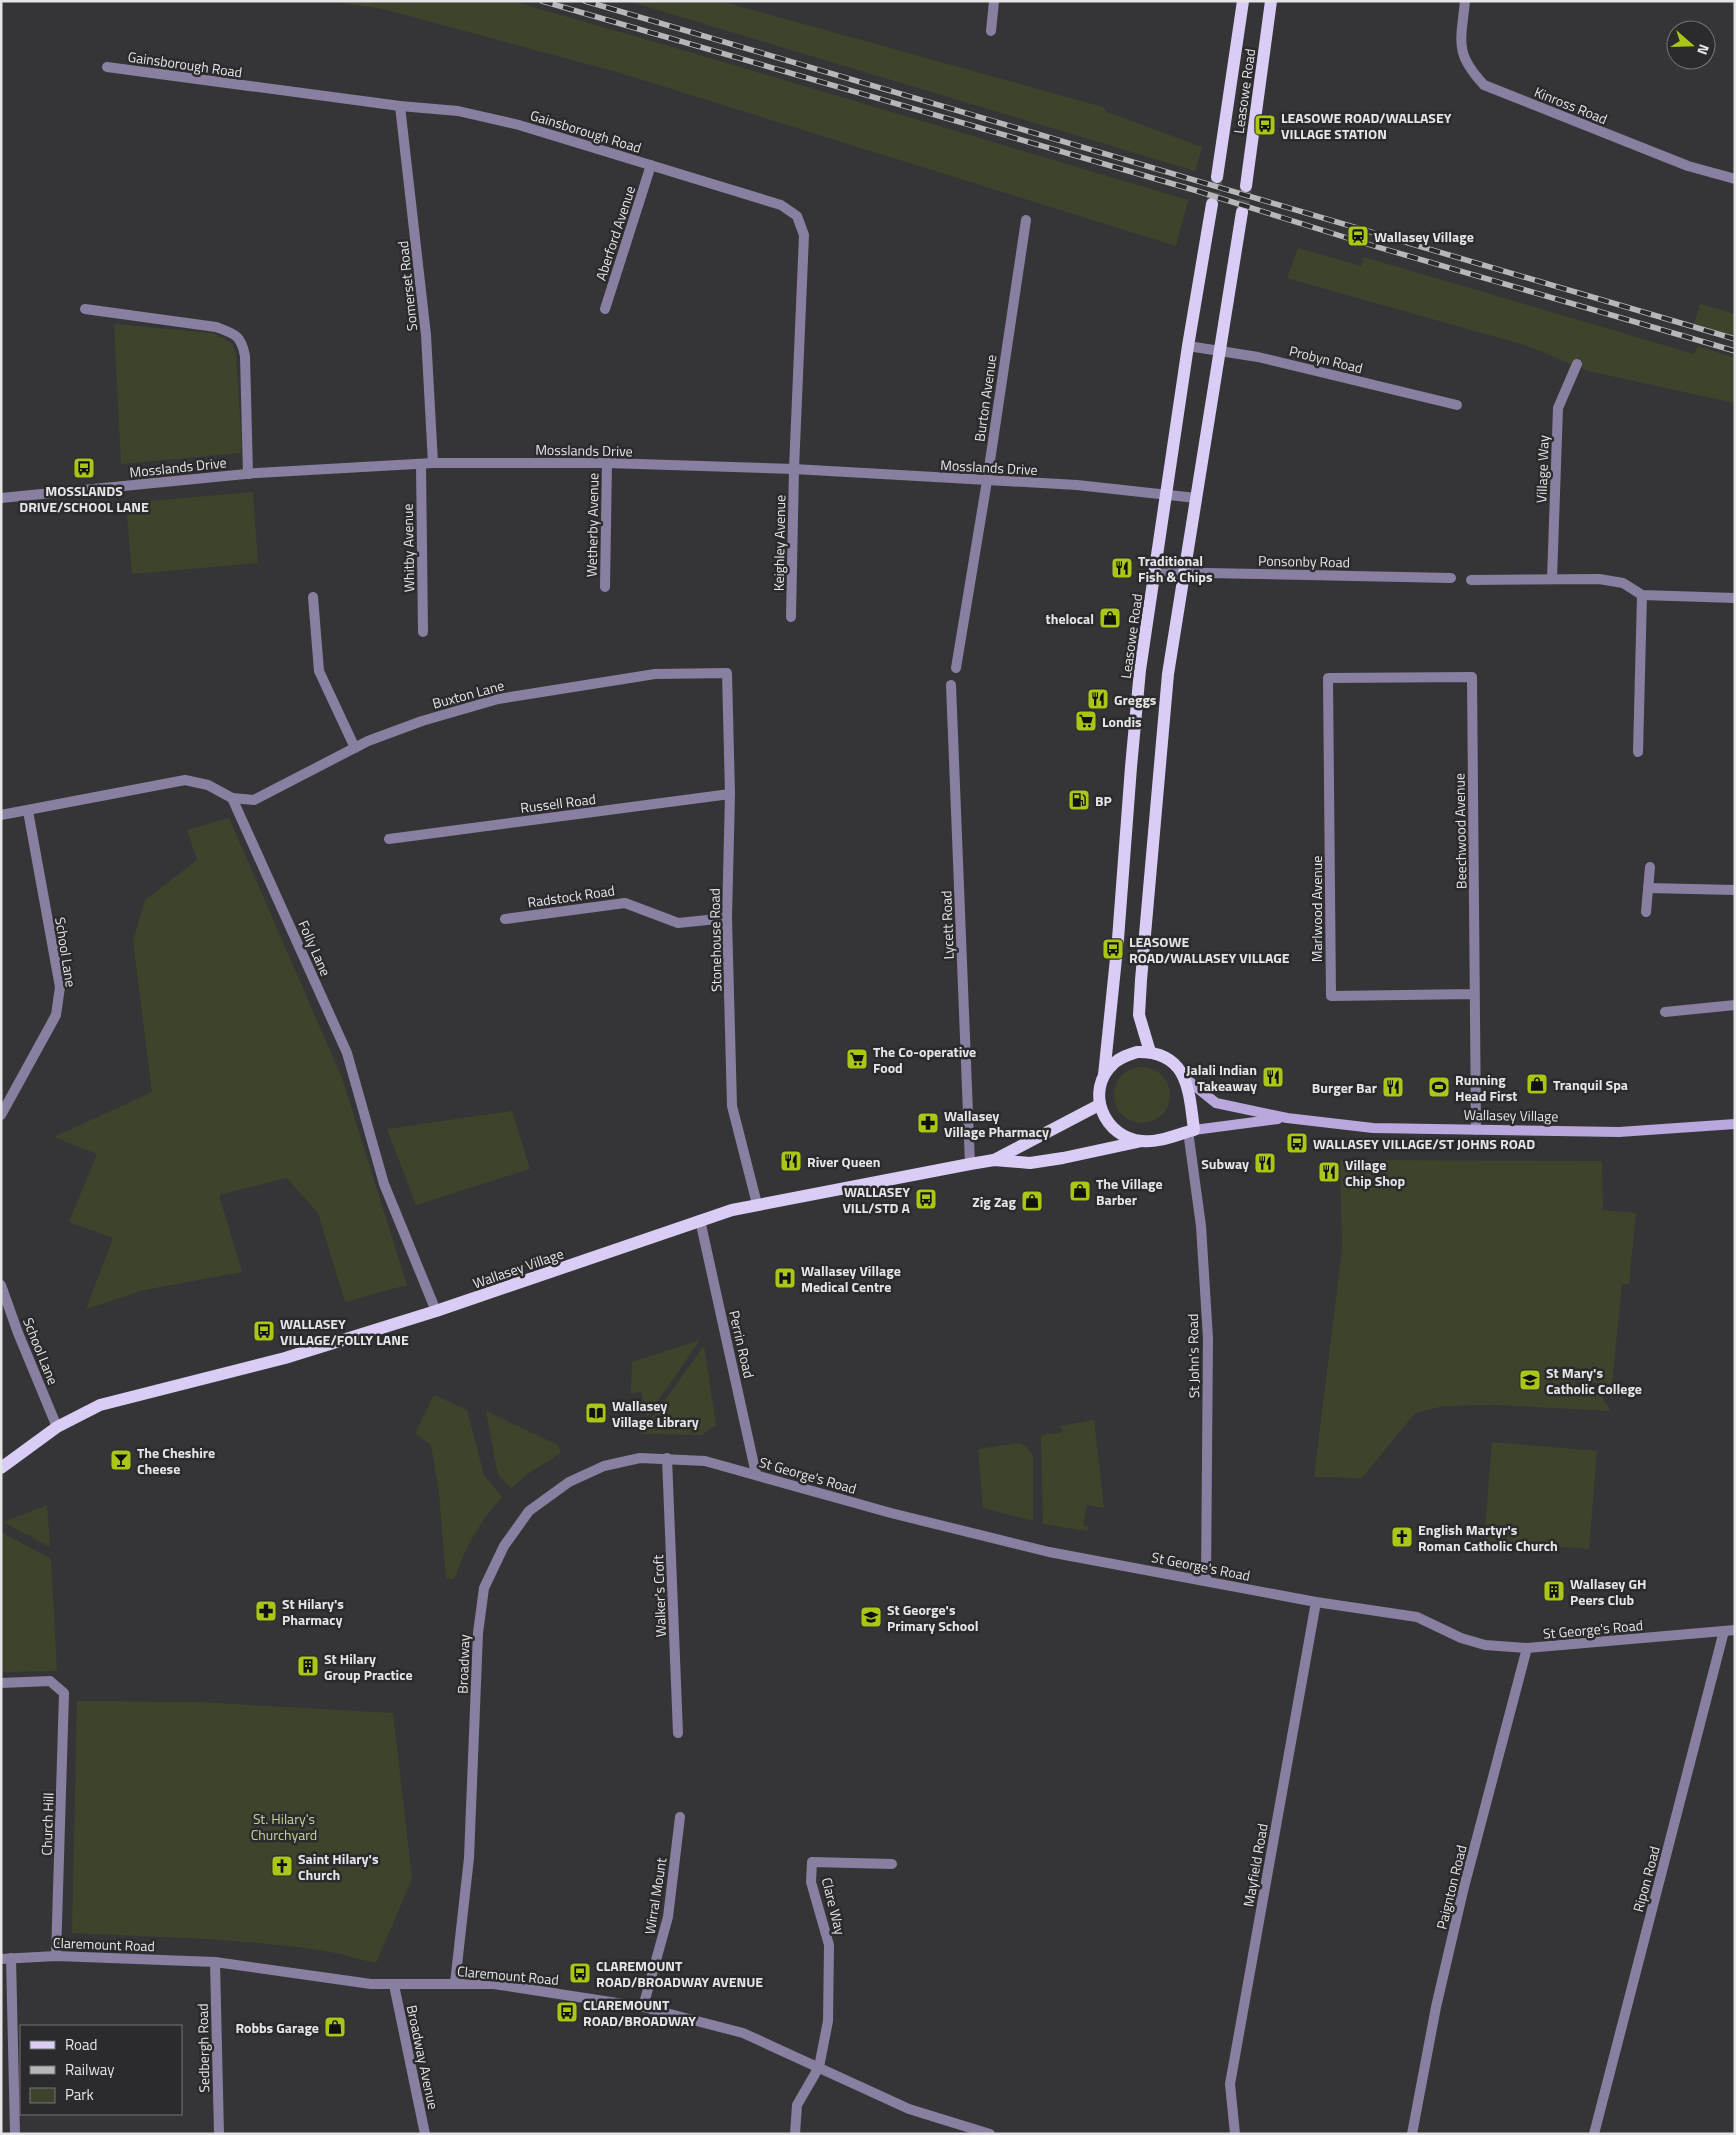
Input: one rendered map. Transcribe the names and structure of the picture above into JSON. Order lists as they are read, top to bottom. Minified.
{"streets":{"main road":["Leasowe Road","Wallasey Village"],"street":["Gainsborough Road","Kinross Road","Aberford Avenue","Somerset Road","Probyn Road","Burton Avenue","Mosslands Drive","Village Way","Wetherby Avenue","Keighley Avenue","Whitby Avenue","Ponsonby Road","Buxton Lane","Russell Road","Beechwood Avenue","Radstock Road","Marlwood Avenue","Lycett Road","Stonehouse Road","Folly Lane","School Lane","Perrin Road","St John's Road","St George's Road","Walker's Croft","Broadway","Church Hill","Mayfield Road","Ripon Road","Paignton Road","Wirral Mount","Clare Way","Claremount Road","Sedbergh Road","Broadway Avenue"]},"crossings":[["Gainsborough Road","Aberford Avenue"],["Gainsborough Road","Somerset Road"],["Gainsborough Road","Mosslands Drive"],["Gainsborough Road","Keighley Avenue"],["Leasowe Road","Probyn Road"],["Leasowe Road","Mosslands Drive"],["Leasowe Road","Ponsonby Road"],["Leasowe Road","Wallasey Village"],["Leasowe Road","St John's Road"],["Somerset Road","Mosslands Drive"],["Burton Avenue","Mosslands Drive"],["Mosslands Drive","Wetherby Avenue"],["Mosslands Drive","Keighley Avenue"],["Mosslands Drive","Whitby Avenue"],["Buxton Lane","Stonehouse Road"],["Buxton Lane","Folly Lane"],["Russell Road","Stonehouse Road"],["Beechwood Avenue","Marlwood Avenue"],["Beechwood Avenue","Wallasey Village"],["Radstock Road","Stonehouse Road"],["Lycett Road","Wallasey Village"],["Stonehouse Road","Wallasey Village"],["Folly Lane","Wallasey Village"],["School Lane","Wallasey Village"],["Wallasey Village","Perrin Road"],["Wallasey Village","St John's Road"],["Perrin Road","St George's Road"],["St John's Road","St George's Road"],["St George's Road","Walker's Croft"],["St George's Road","Broadway"],["St George's Road","Mayfield Road"],["St George's Road","Ripon Road"],["St George's Road","Paignton Road"],["Walker's Croft","Broadway"],["Broadway","Claremount Road"],["Church Hill","Claremount Road"],["Wirral Mount","Claremount Road"],["Clare Way","Claremount Road"],["Claremount Road","Sedbergh Road"],["Claremount Road","Broadway Avenue"]],"parks":["St. Hilary's Churchyard"],"places":{"bus stop":["LEASOWE ROAD/WALLASEY VILLAGE STATION","MOSSLANDS DRIVE/SCHOOL LANE","LEASOWE ROAD/WALLASEY VILLAGE","WALLASEY VILLAGE/ST JOHNS ROAD","WALLASEY VILL/STD A","WALLASEY VILLAGE/FOLLY LANE","CLAREMOUNT ROAD/BROADWAY AVENUE","CLAREMOUNT ROAD/BROADWAY"],"station":["Wallasey Village"],"restaurant":["Traditional Fish & Chips","Greggs","Jalali Indian Takeaway","Burger Bar","River Queen","Subway","Village Chip Shop"],"shop":["thelocal","Tranquil Spa","The Village Barber","Zig Zag","Robbs Garage"],"supermarket":["Londis","The Co-operative Food"],"fuel station":["BP"],"sports":["Running Head First"],"pharmacy":["Wallasey Village Pharmacy","St Hilary's Pharmacy"],"hospital":["Wallasey Village Medical Centre"],"school or university":["St Mary's Catholic College","St George's Primary School"],"library":["Wallasey Village Library"],"bar":["The Cheshire Cheese"],"church":["English Martyr's Roman Catholic Church","Saint Hilary's Church"],"building":["Wallasey GH Peers Club","St Hilary Group Practice"]},"legend":["Road","Railway","Park"],"north":"right"}
